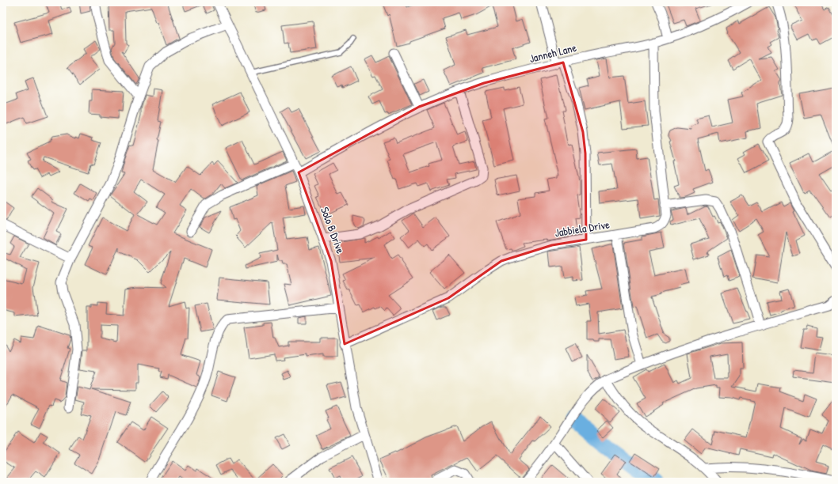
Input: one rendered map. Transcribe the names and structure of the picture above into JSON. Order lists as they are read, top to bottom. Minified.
{"streets":{"street":["Janneh Lane","Jabbiela Drive","Solo B Drive"]},"crossings":[["Janneh Lane","Jabbiela Drive"],["Janneh Lane","Solo B Drive"],["Jabbiela Drive","Solo B Drive"]]}
